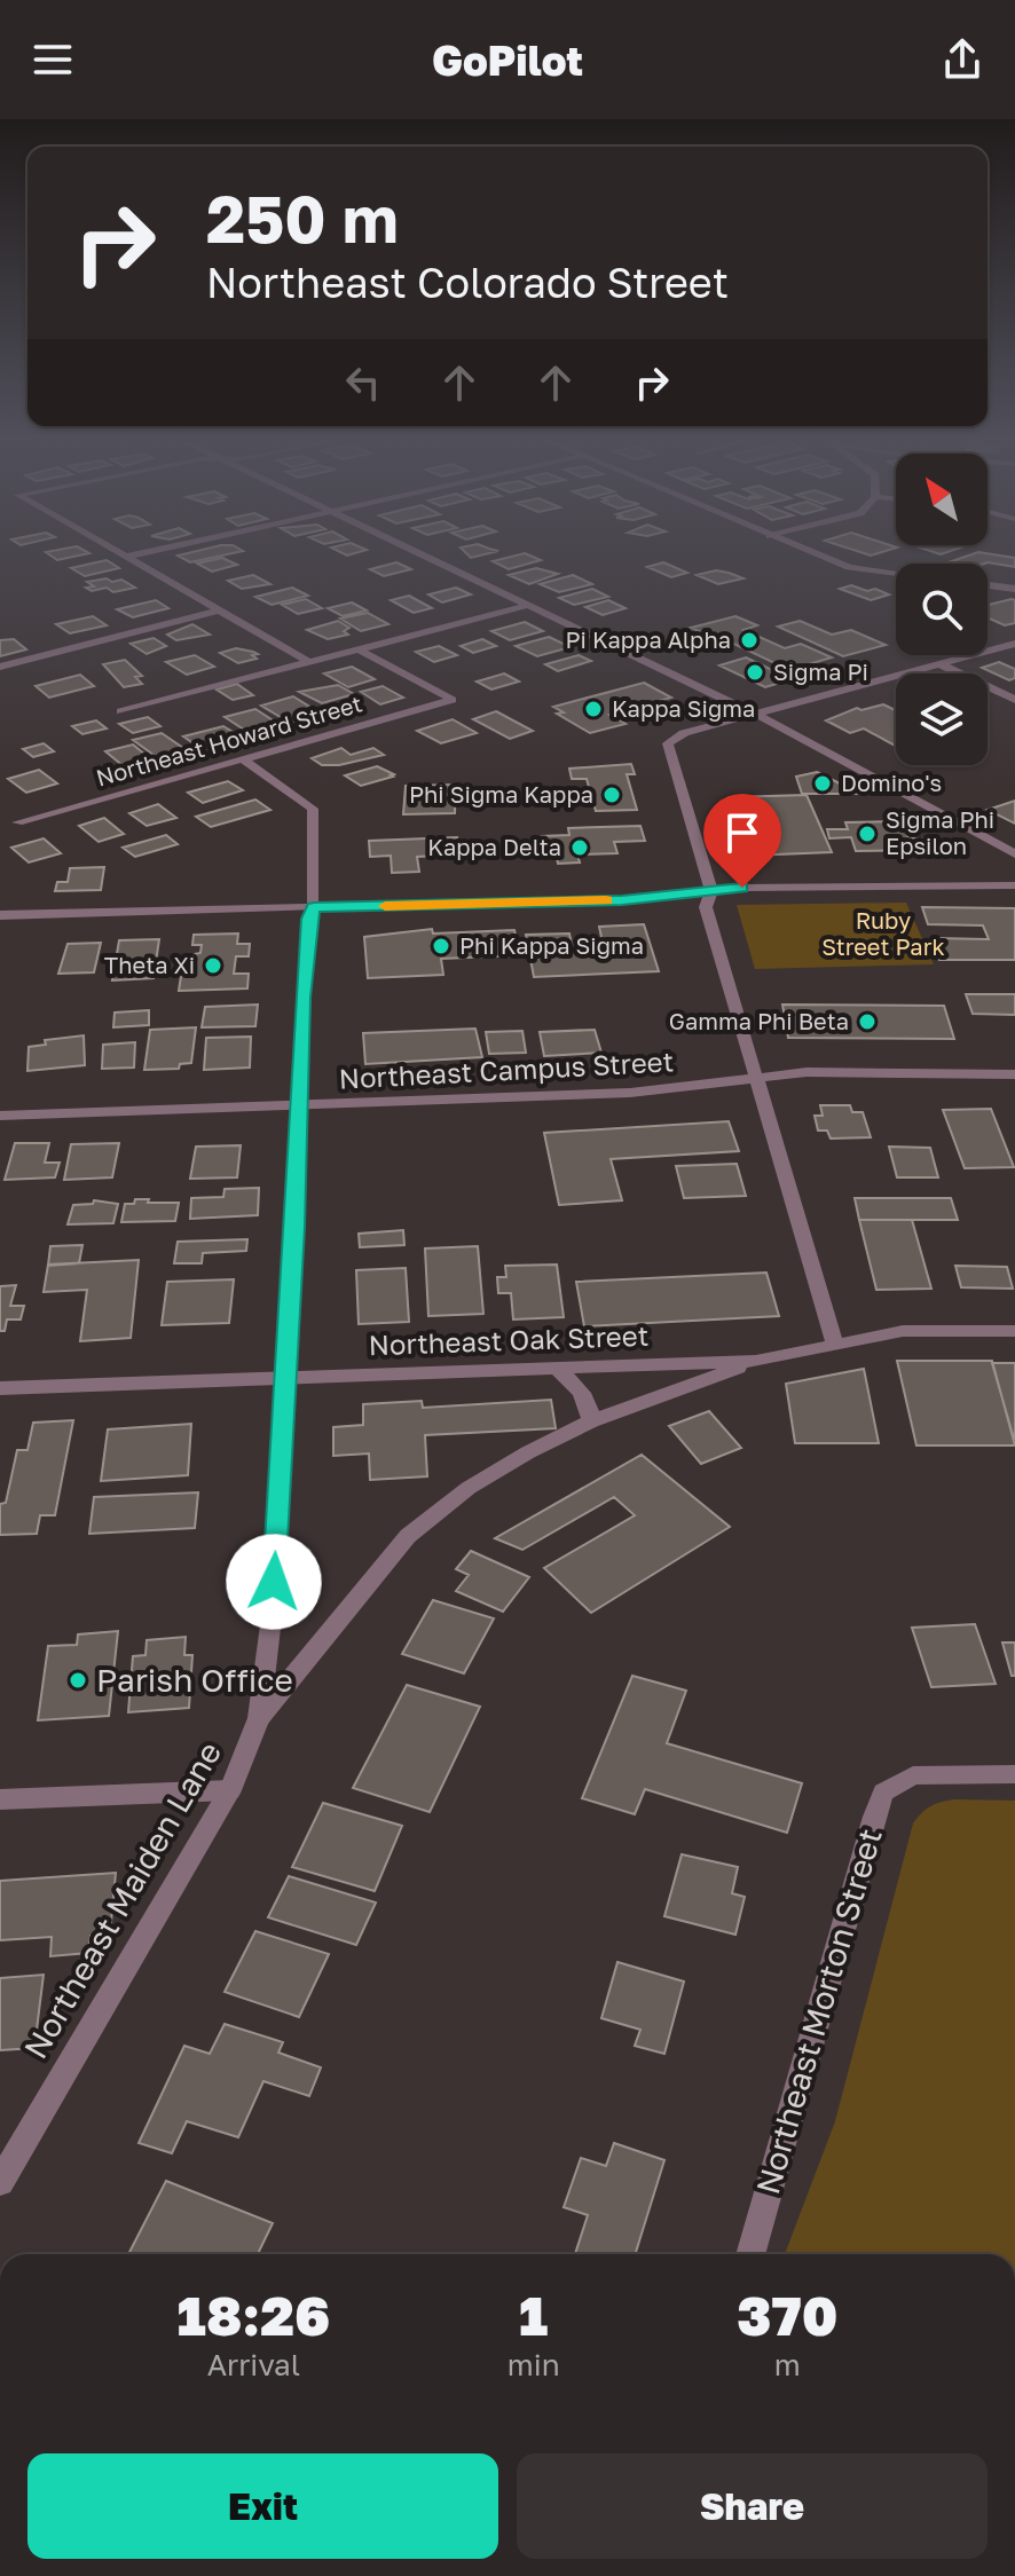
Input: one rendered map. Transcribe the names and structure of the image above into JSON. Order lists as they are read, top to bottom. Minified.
{"streets":{"street":["Northeast Howard Street","Northeast Campus Street","Northeast Oak Street","Northeast Maiden Lane","Northeast Morton Street"]},"crossings":[["Northeast Oak Street","Northeast Maiden Lane"]],"parks":["Ruby Street Park"],"places":["Pi Kappa Alpha","Sigma Pi","Kappa Sigma","Domino's","Phi Sigma Kappa","Sigma Phi Epsilon","Kappa Delta","Phi Kappa Sigma","Theta Xi","Gamma Phi Beta","Parish Office"],"north":"top left","page":{"header":"GoPilot","turn":["250 m","Northeast Colorado Street"],"eta":["18:26","Arrival","1","min","370","m"],"buttons":["Exit","Share"]}}
